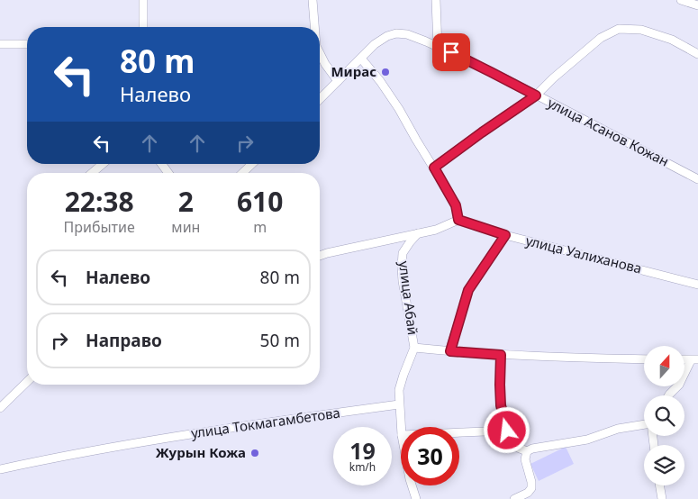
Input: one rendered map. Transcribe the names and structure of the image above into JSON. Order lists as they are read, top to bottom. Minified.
{"streets":{"street":["улица Асанов Кожан","улица Уалиханова","улица Абай","улица Токмагамбетова"]},"crossings":[["улица Абай","улица Токмагамбетова"]],"places":["Мирас","Журын Кожа"],"north":"top","page":{"turn":["80 m","Налево"],"eta":["22:38","Прибытие","2","мин","610","m"],"list":[{"name":"Налево","value":"80 m"},{"name":"Направо","value":"50 m"}],"speed":"19 km/h","limit":"30"}}
